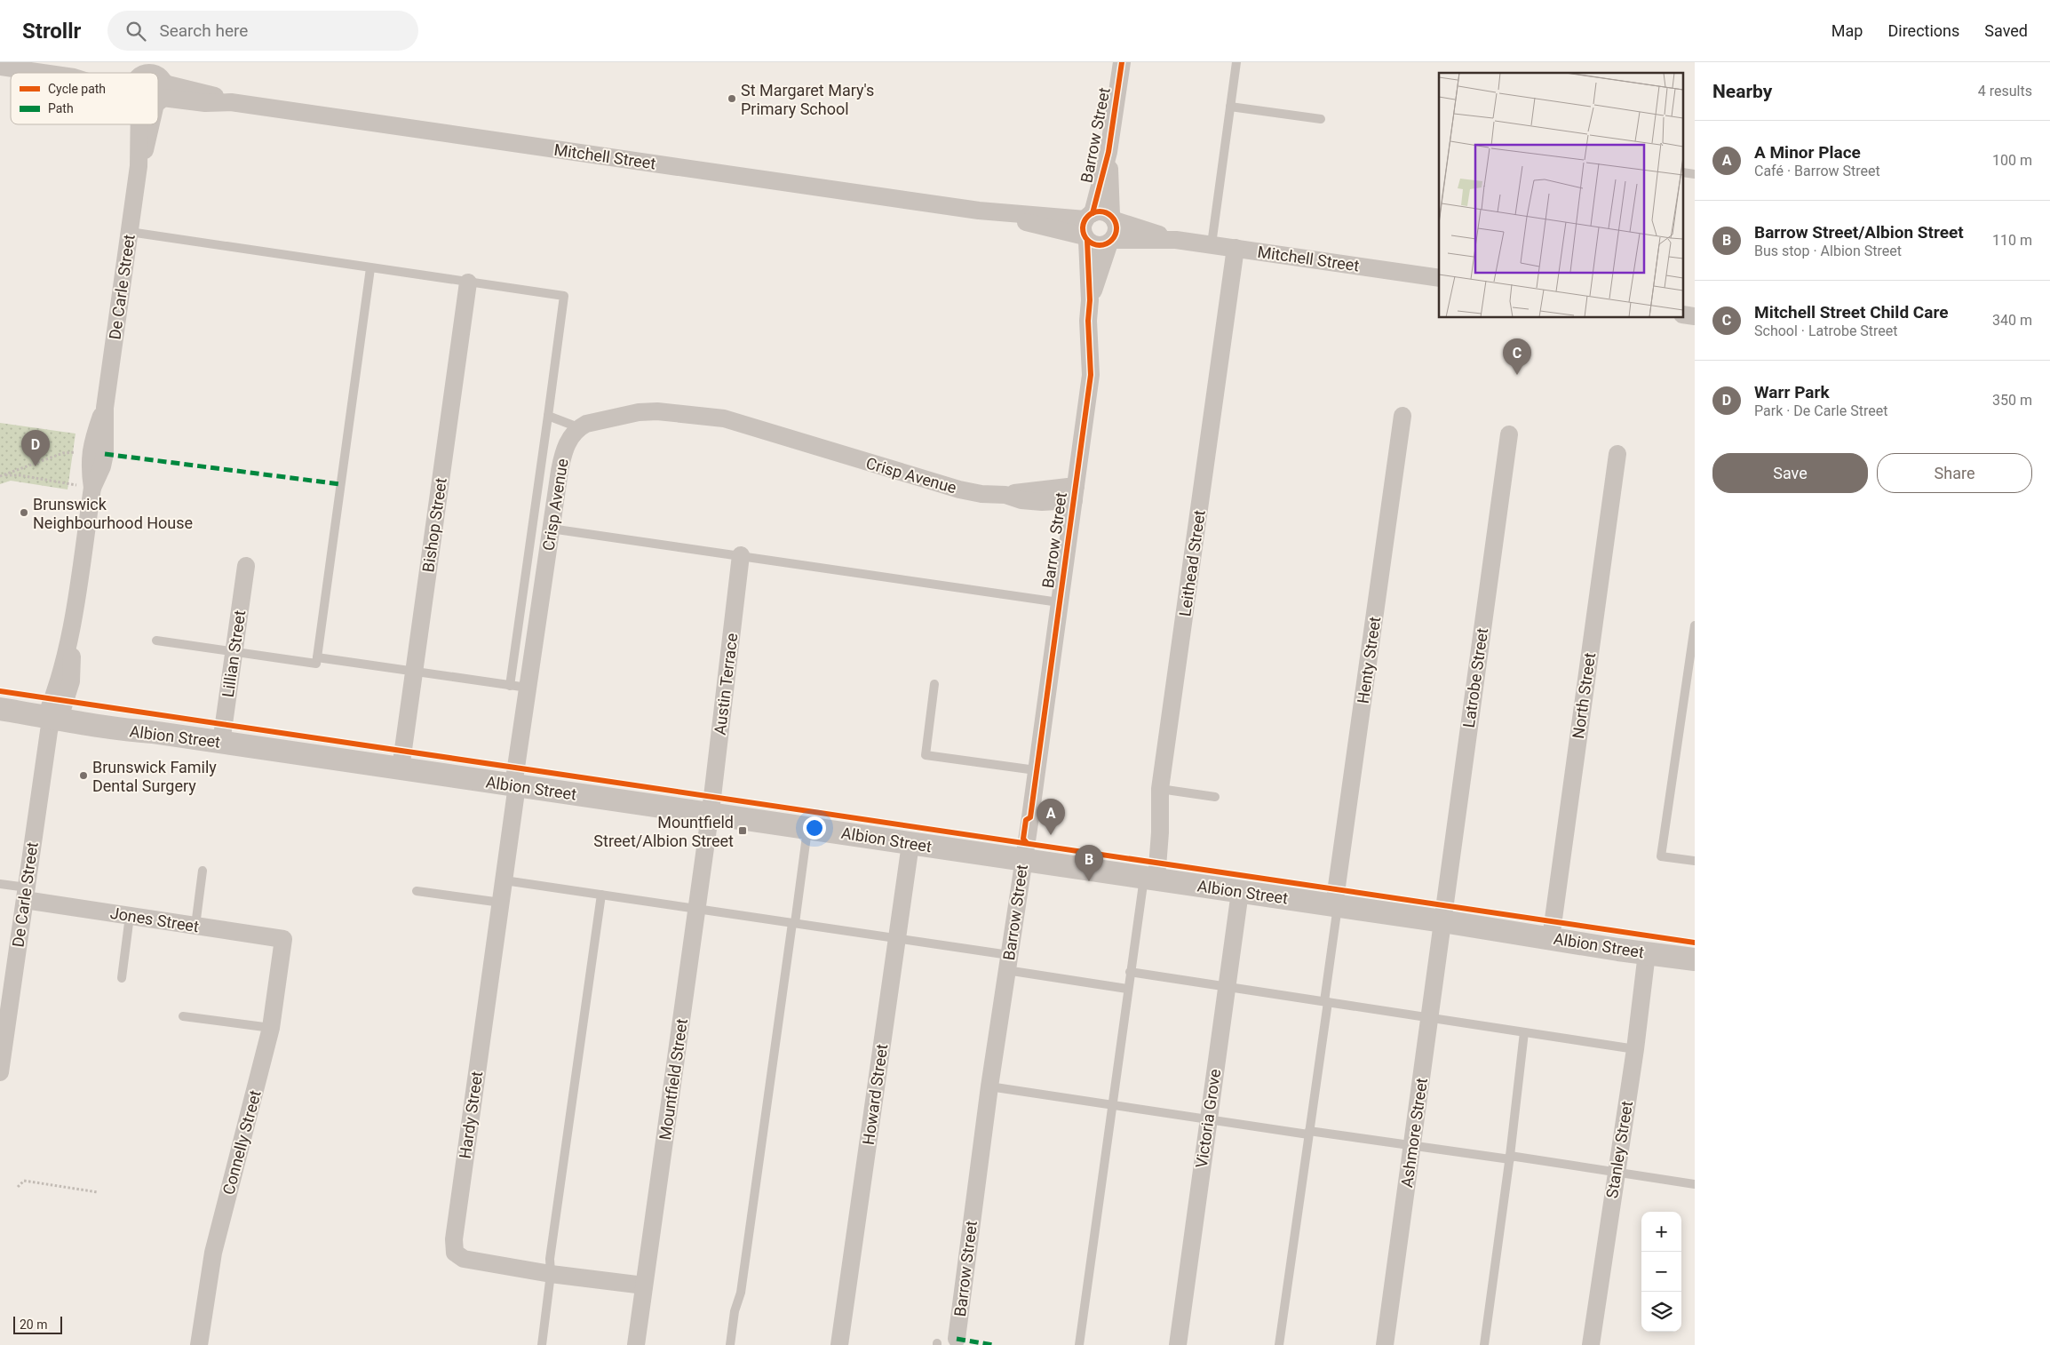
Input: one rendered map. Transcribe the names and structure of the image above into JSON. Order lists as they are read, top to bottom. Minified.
{"streets":{"street":["Barrow Street","Mitchell Street","De Carle Street","Crisp Avenue","Bishop Street","Leithead Street","Lillian Street","Henty Street","Latrobe Street","Austin Terrace","North Street","Albion Street","Jones Street","Mountfield Street","Howard Street","Hardy Street","Victoria Grove","Ashmore Street","Connelly Street","Stanley Street"]},"crossings":[["Barrow Street","Mitchell Street"],["Barrow Street","Crisp Avenue"],["Barrow Street","Albion Street"],["Mitchell Street","Leithead Street"],["De Carle Street","Albion Street"],["De Carle Street","Jones Street"],["Crisp Avenue","Albion Street"],["Crisp Avenue","Hardy Street"],["Bishop Street","Albion Street"],["Leithead Street","Albion Street"],["Lillian Street","Albion Street"],["Henty Street","Albion Street"],["Latrobe Street","Albion Street"],["Latrobe Street","Ashmore Street"],["Austin Terrace","Albion Street"],["Austin Terrace","Mountfield Street"],["North Street","Albion Street"],["Albion Street","Mountfield Street"],["Albion Street","Howard Street"],["Albion Street","Hardy Street"],["Albion Street","Victoria Grove"],["Albion Street","Ashmore Street"],["Albion Street","Stanley Street"],["Jones Street","Connelly Street"],["Mountfield Street","Hardy Street"]],"places":{"other":["St Margaret Mary's Primary School","Brunswick Neighbourhood House","Brunswick Family Dental Surgery"],"transit":["Mountfield Street/Albion Street"]},"legend":["Cycle path","Path"],"scale_bar":"20 m","page":{"header":"Strollr","search":"Search here","nav":["Map","Directions","Saved"],"heading":["Nearby","4 results"],"list":[{"mark":"A","name":"A Minor Place","note":"Café · Barrow Street","value":"100 m"},{"mark":"B","name":"Barrow Street/Albion Street","note":"Bus stop · Albion Street","value":"110 m"},{"mark":"C","name":"Mitchell Street Child Care","note":"School · Latrobe Street","value":"340 m"},{"mark":"D","name":"Warr Park","note":"Park · De Carle Street","value":"350 m"}],"pins":["C","D","A","B"],"buttons":["Save","Share"],"map_buttons":["+","−"],"scale":"20 m"}}
